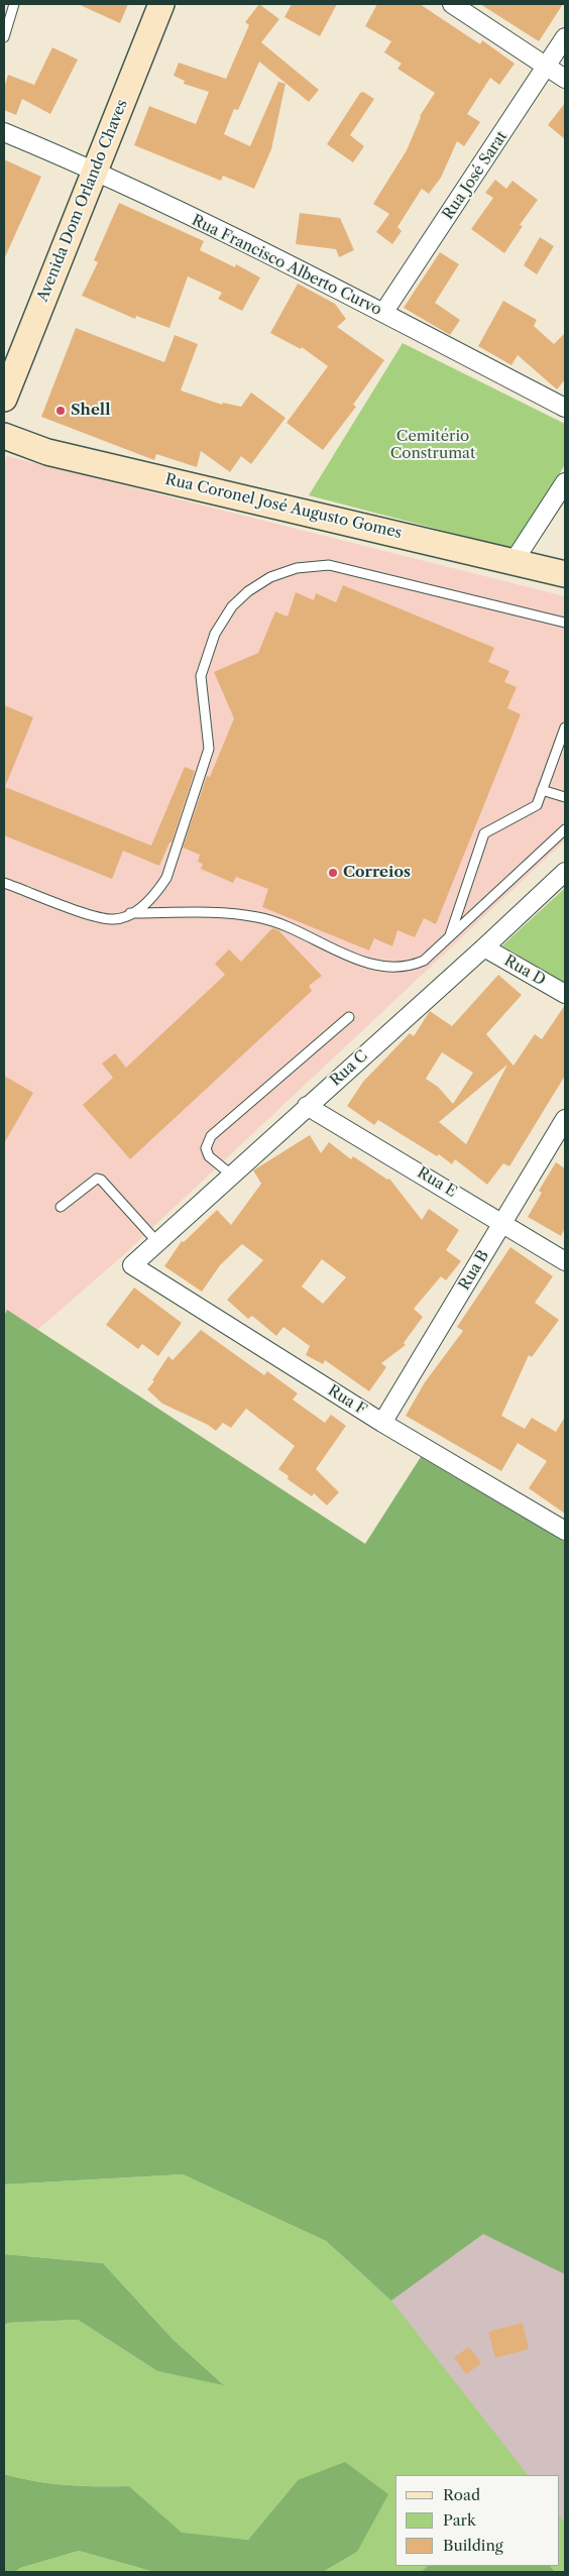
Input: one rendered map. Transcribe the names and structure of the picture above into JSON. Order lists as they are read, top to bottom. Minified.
{"streets":{"street":["Rua José Sarat","Avenida Dom Orlando Chaves","Rua Francisco Alberto Curvo","Rua Coronel José Augusto Gomes","Rua D","Rua C","Rua E","Rua B","Rua F"]},"crossings":[["Rua José Sarat","Rua Francisco Alberto Curvo"],["Avenida Dom Orlando Chaves","Rua Francisco Alberto Curvo"],["Rua D","Rua C"],["Rua C","Rua E"],["Rua C","Rua F"],["Rua E","Rua B"],["Rua B","Rua F"]],"parks":["Cemitério Construmat"],"places":["Shell","Correios"],"legend":["Road","Park","Building"]}
